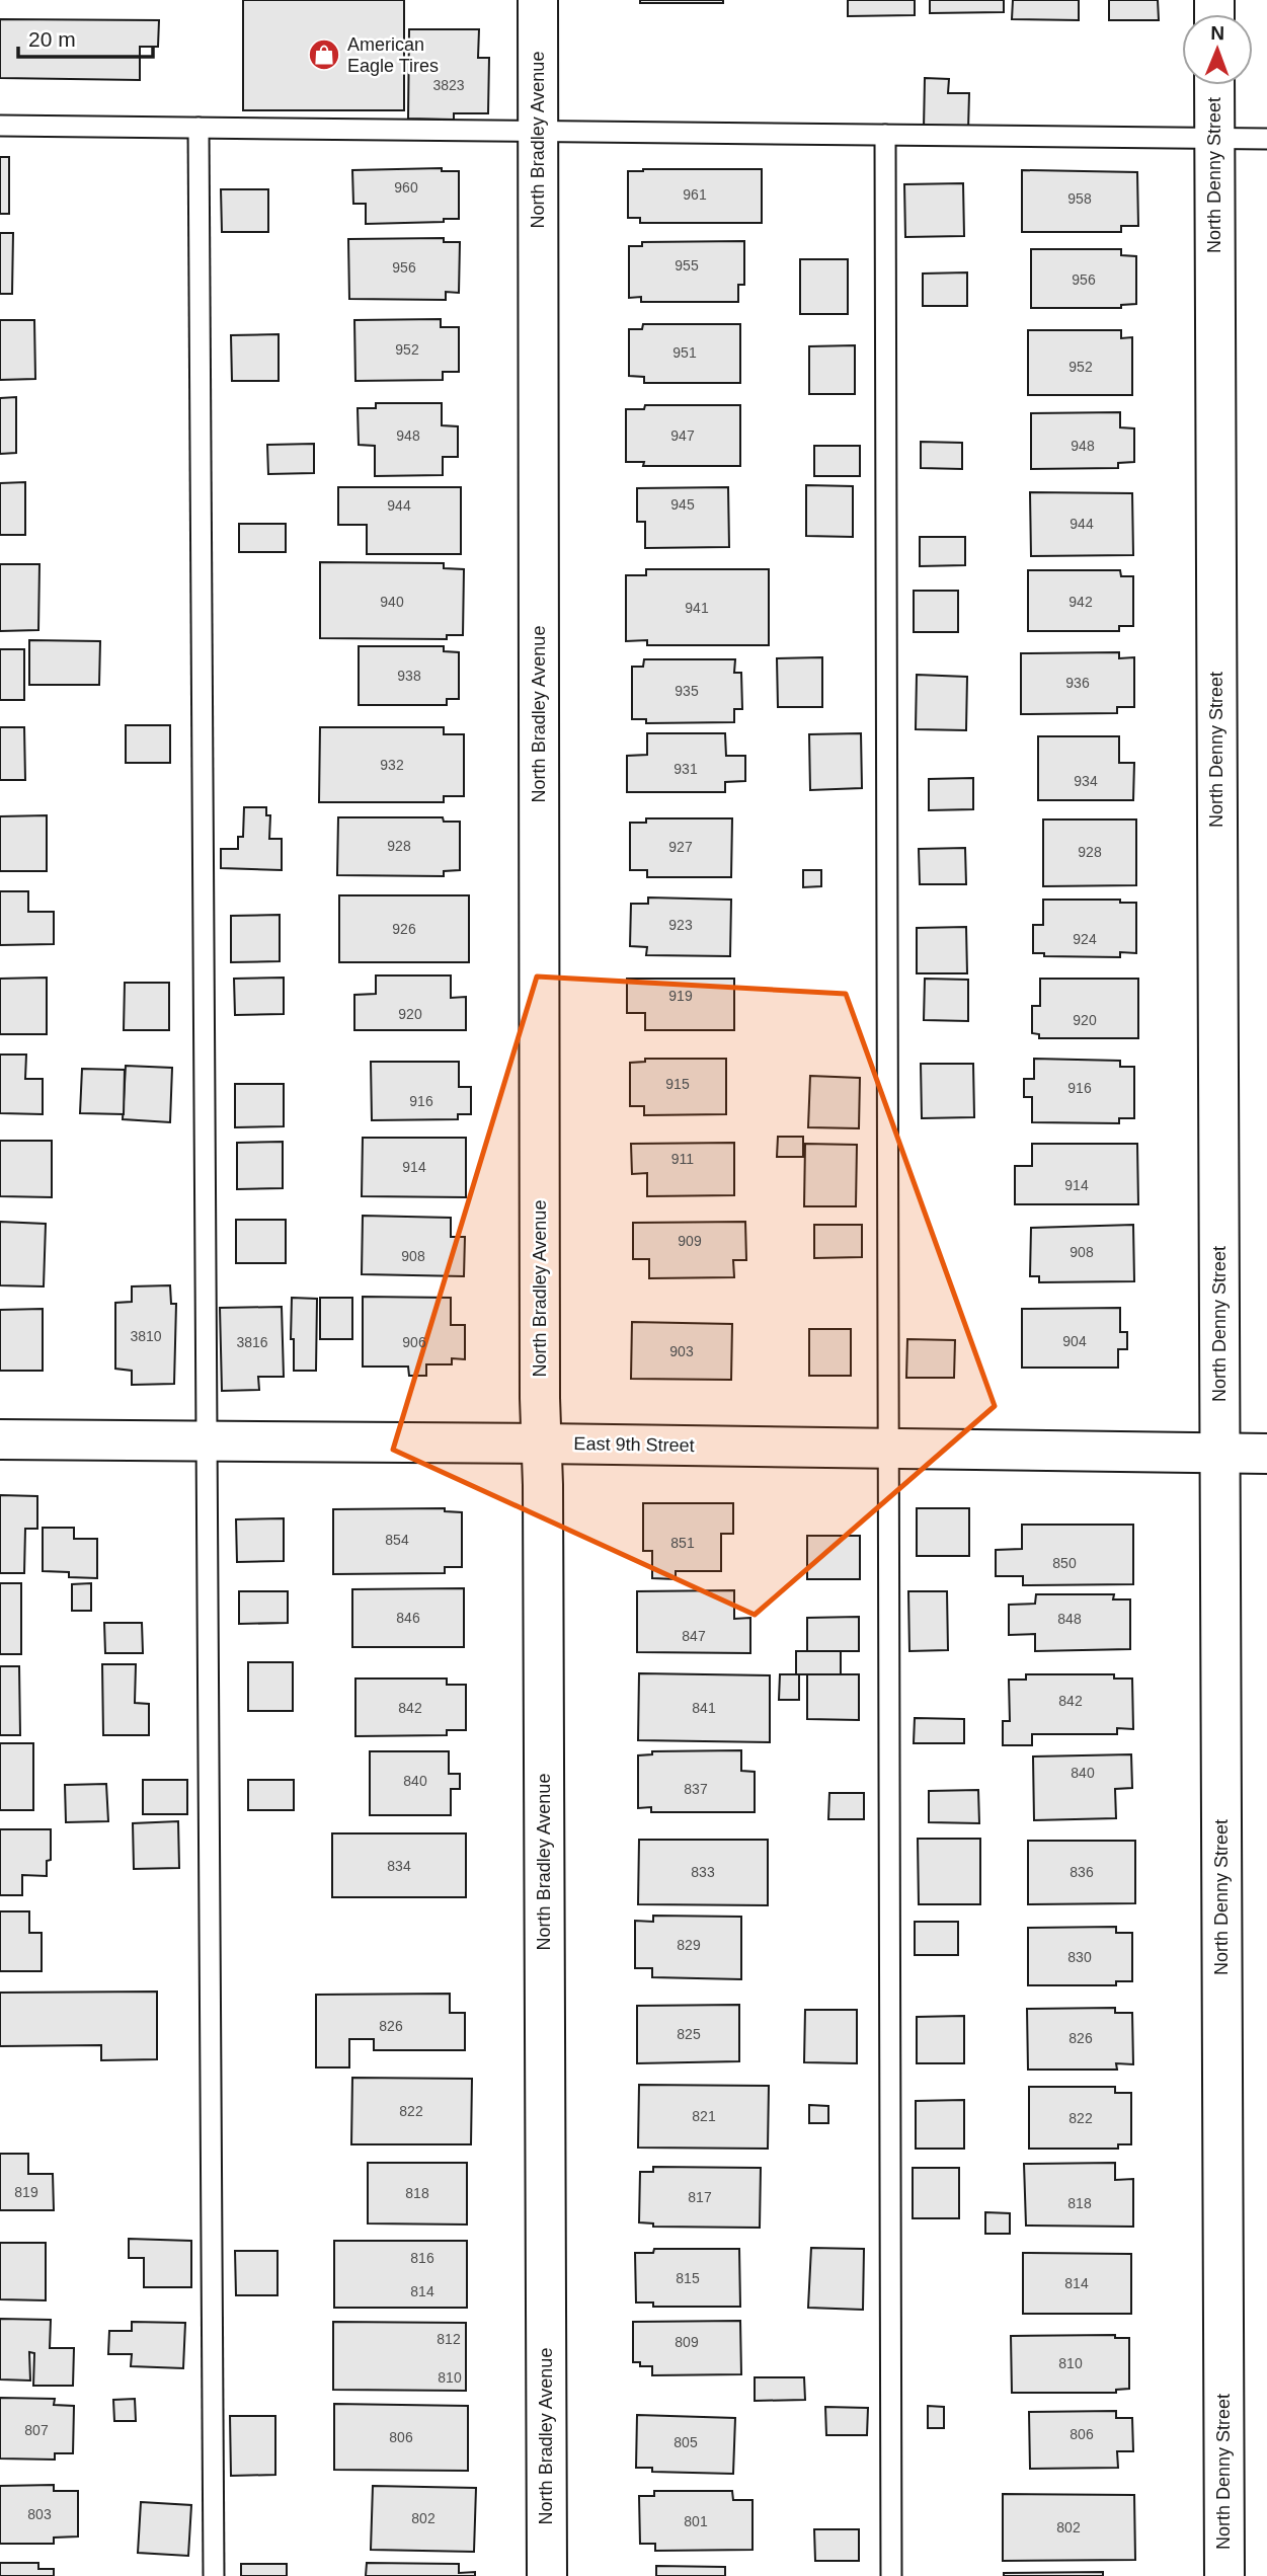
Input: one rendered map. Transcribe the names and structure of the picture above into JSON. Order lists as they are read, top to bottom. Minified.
{"streets":{"street":["North Bradley Avenue","North Denny Street","East 9th Street"]},"crossings":[["North Bradley Avenue","East 9th Street"],["North Denny Street","East 9th Street"]],"places":{"shop":["American Eagle Tires"]},"house_numbers":["3823","960","961","958","955","956","956","952","951","952","948","947","948","945","944","944","940","942","941","938","936","935","932","931","934","928","927","928","923","926","924","919","920","920","915","916","916","911","914","914","909","908","908","3810","904","3816","906","903","854","851","850","846","848","847","842","842","841","840","840","837","834","833","836","829","830","826","825","826","822","821","822","819","818","817","818","816","815","814","814","812","809","810","810","807","806","806","805","803","802","801","802"],"scale_bar":"20 m","north":"top"}
